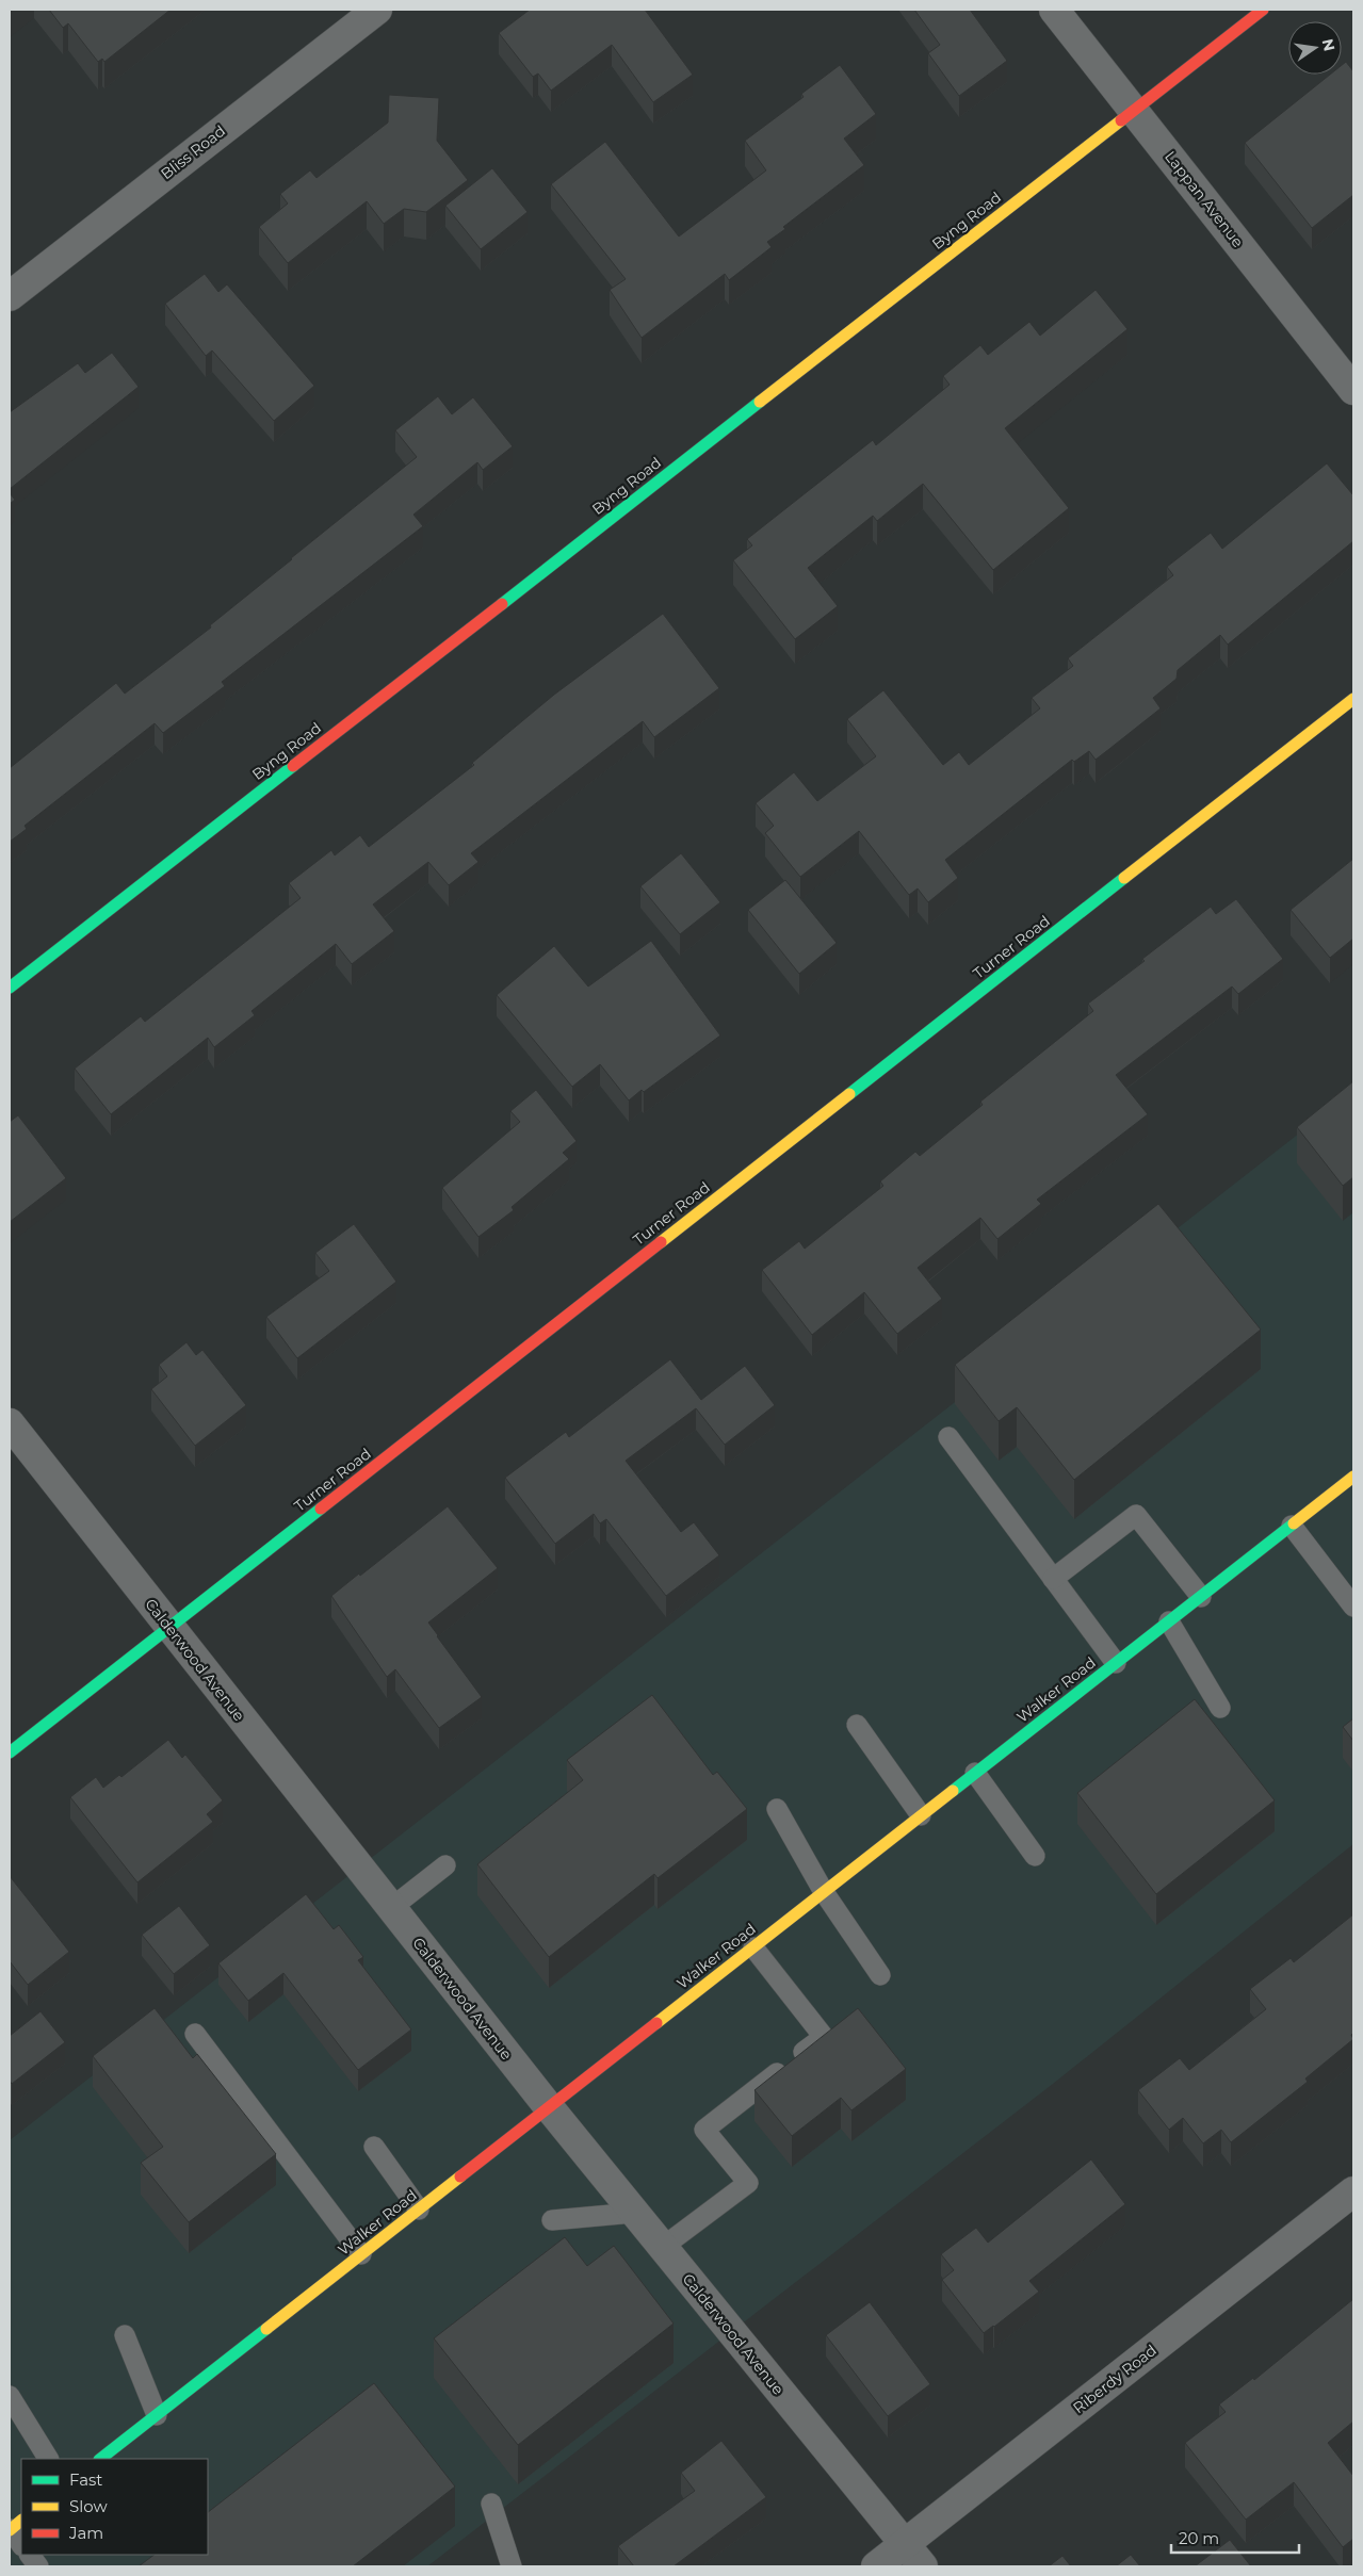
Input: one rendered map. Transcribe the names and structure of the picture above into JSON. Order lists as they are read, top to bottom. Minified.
{"streets":{"street":["Bliss Road","Lappan Avenue","Byng Road","Turner Road","Calderwood Avenue","Walker Road","Riberdy Road"]},"crossings":[["Lappan Avenue","Byng Road"],["Turner Road","Calderwood Avenue"],["Calderwood Avenue","Walker Road"],["Calderwood Avenue","Riberdy Road"]],"legend":["Fast","Slow","Jam"],"scale_bar":"20 m","north":"right"}
